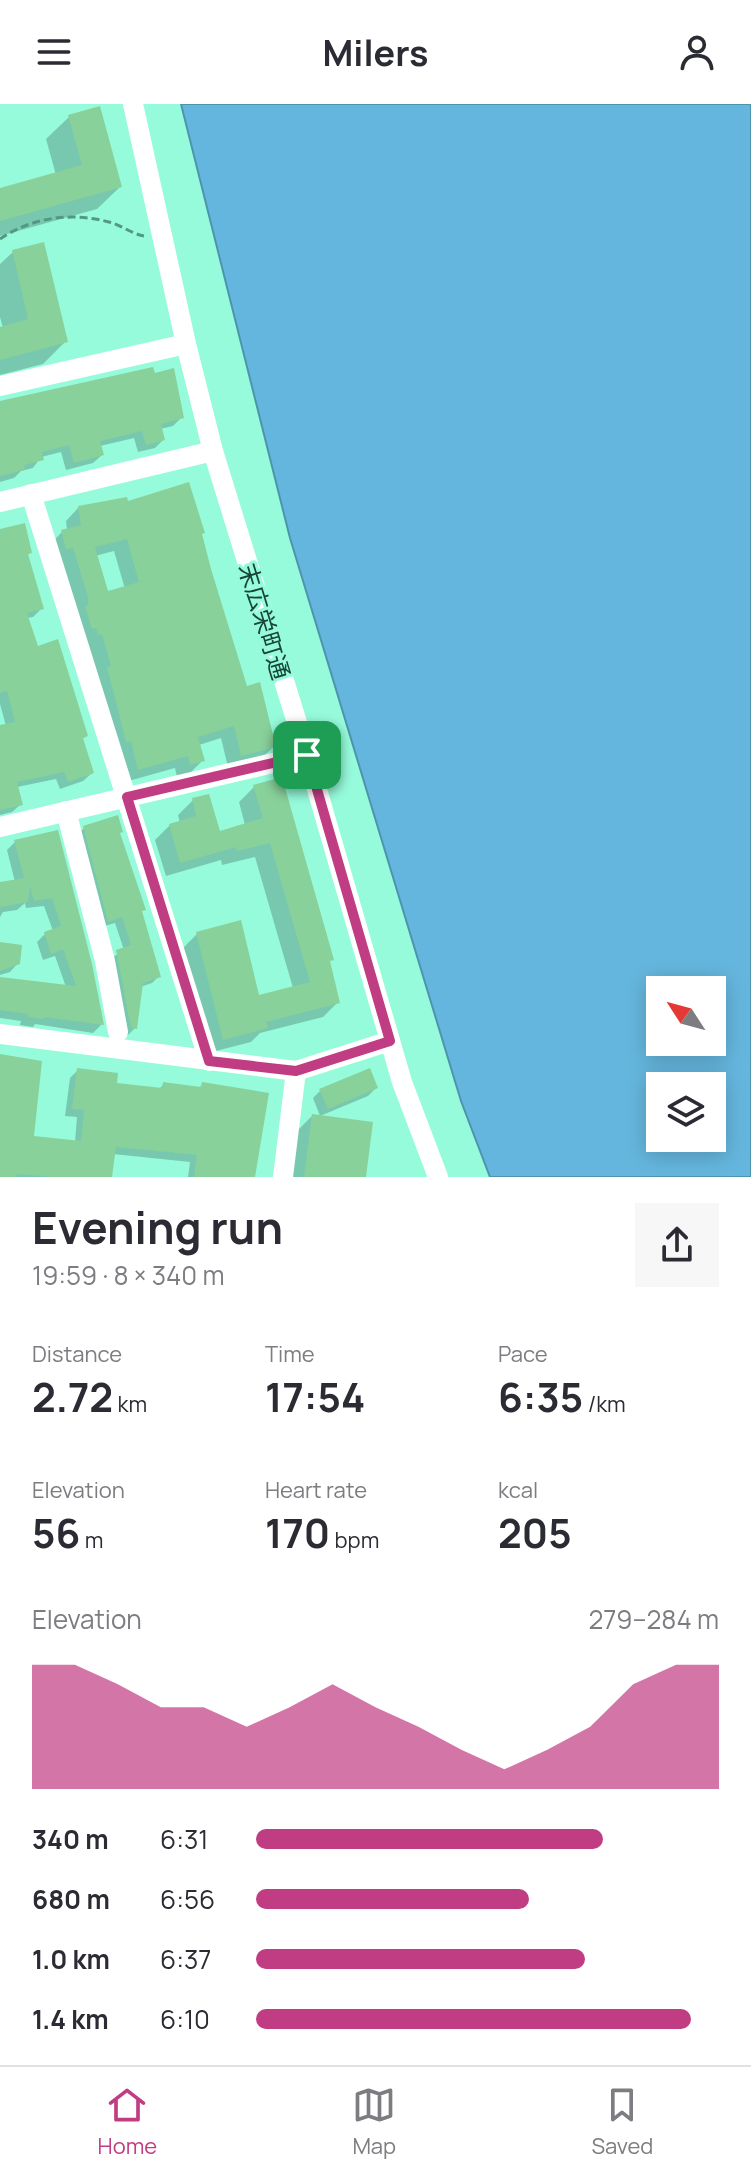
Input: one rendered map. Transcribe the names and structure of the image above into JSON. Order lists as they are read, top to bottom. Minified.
{"streets":{"street":["末広栄町通"]},"north":"top left","page":{"header":"Milers","heading":["Evening run","19:59 · 8 × 340 m"],"stats":[["Distance","2.72 km"],["Time","17:54"],["Pace","6:35 /km"],["Elevation","56 m"],["Heart rate","170 bpm"],["kcal","205"]],"chart":["Elevation","279–284 m"],"list":[{"name":"340 m","note":"6:31"},{"name":"680 m","note":"6:56"},{"name":"1.0 km","note":"6:37"},{"name":"1.4 km","note":"6:10"}],"tabs":["Home","Map","Saved"]}}
